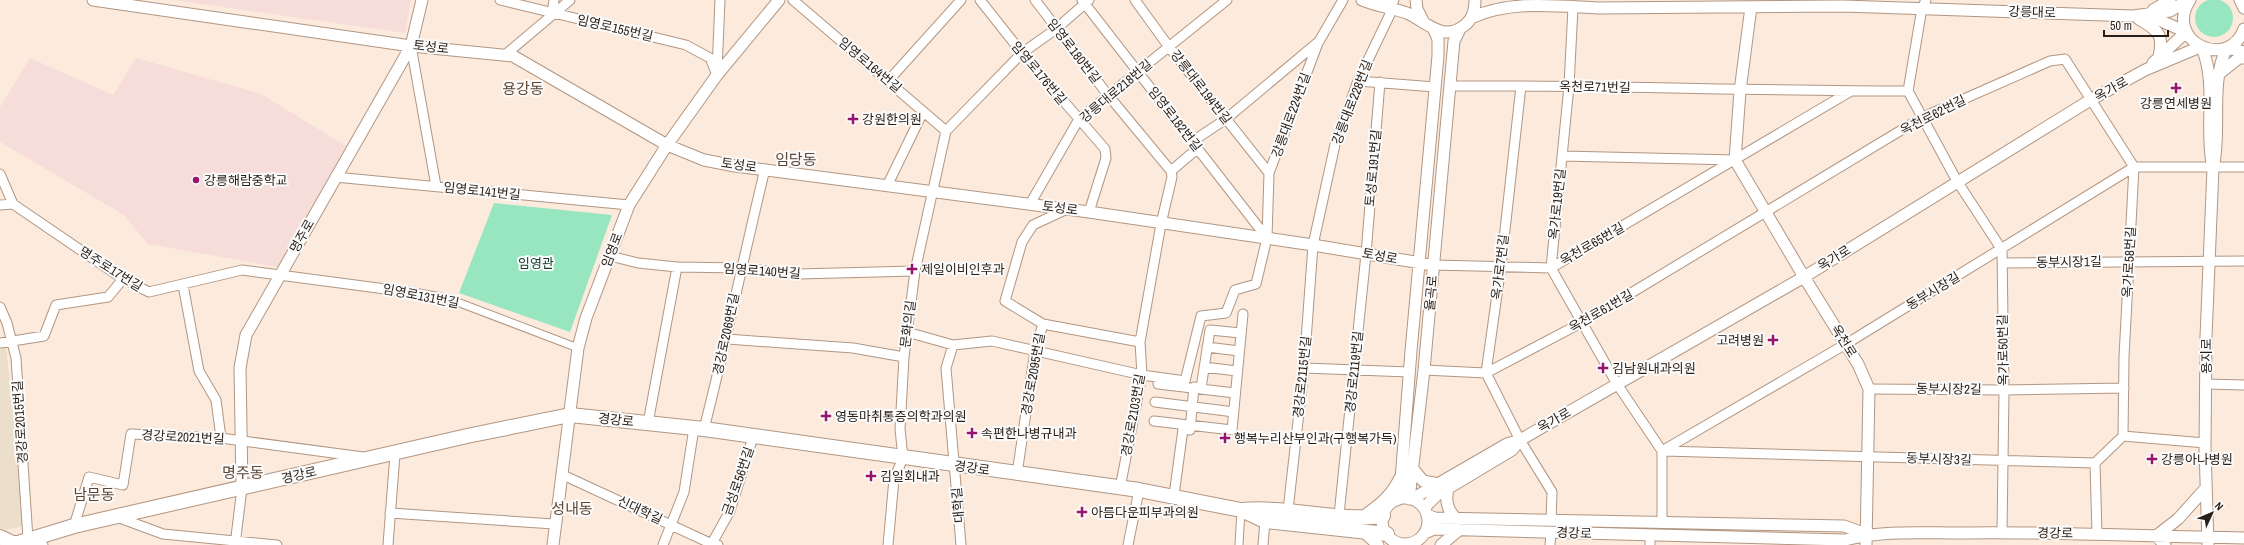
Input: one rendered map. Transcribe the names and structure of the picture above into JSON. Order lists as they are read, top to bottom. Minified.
{"streets":{"main road":["경강로"],"street":["강릉대로","임영로155번길","토성로","임영로180번길","임영로164번길","임영로176번길","강릉대로194번길","옥천로71번길","옥가로","강릉대로218번길","강릉대로228번길","강릉대로224번길","옥천로62번길","임영로182번길","토성로191번길","임영로141번길","옥가로19번길","명주로","옥천로65번길","임영로","동부시장1길","옥가로58번길","옥가로7번길","명주로17번길","임영로140번길","동부시장길","율곡로","임영로131번길","옥천로61번길","문화의길","경강로2069번길","옥천로","옥가로50번길","용지로","경강로2119번길","경강로2095번길","경강로2115번길","동부시장2길","경강로2103번길","경강로2015번길","경강로2021번길","동부시장3길","금성로56번길","대학길","신대학길"]},"crossings":[["강릉대로","옥가로19번길"],["임영로155번길","임영로"],["토성로","임영로176번길"],["토성로","강릉대로218번길"],["토성로","강릉대로228번길"],["토성로","강릉대로224번길"],["토성로","임영로182번길"],["토성로","토성로191번길"],["토성로","명주로"],["토성로","옥천로65번길"],["토성로","임영로"],["토성로","율곡로"],["토성로","문화의길"],["토성로","경강로2069번길"],["토성로","경강로2119번길"],["토성로","경강로2115번길"],["토성로","경강로2103번길"],["임영로180번길","강릉대로218번길"],["임영로164번길","문화의길"],["임영로176번길","강릉대로218번길"],["강릉대로194번길","강릉대로218번길"],["강릉대로194번길","강릉대로224번길"],["옥천로71번길","옥가로19번길"],["옥천로71번길","옥가로7번길"],["옥천로71번길","율곡로"],["옥가로","옥천로62번길"],["옥가로","율곡로"],["옥가로","옥천로"],["옥가로","경강로"],["강릉대로218번길","임영로182번길"],["강릉대로228번길","경강로2115번길"],["강릉대로224번길","임영로182번길"],["강릉대로224번길","경강로2103번길"],["옥천로62번길","옥천로61번길"],["옥천로62번길","옥천로"],["토성로191번길","경강로2119번길"],["임영로141번길","명주로"],["임영로141번길","임영로"],["옥가로19번길","옥천로65번길"],["명주로","명주로17번길"],["명주로","임영로131번길"],["명주로","경강로"],["명주로","경강로2021번길"],["옥천로65번길","옥가로7번길"],["옥천로65번길","율곡로"],["옥천로65번길","옥천로"],["임영로","임영로140번길"],["임영로","임영로131번길"],["임영로","경강로"],["임영로","신대학길"],["동부시장1길","옥가로58번길"],["동부시장1길","옥가로50번길"],["동부시장1길","용지로"],["옥가로58번길","동부시장길"],["옥가로58번길","용지로"],["옥가로58번길","동부시장2길"],["옥가로58번길","경강로"],["옥가로58번길","동부시장3길"],["옥가로7번길","옥천로61번길"],["명주로17번길","임영로131번길"],["임영로140번길","문화의길"],["임영로140번길","경강로2069번길"],["동부시장길","옥천로"],["동부시장길","옥가로50번길"],["동부시장길","동부시장3길"],["율곡로","경강로"],["옥천로61번길","옥천로"],["문화의길","경강로"],["경강로2069번길","경강로"],["경강로2069번길","신대학길"],["옥천로","동부시장2길"],["옥천로","경강로"],["옥천로","동부시장3길"],["옥가로50번길","동부시장2길"],["옥가로50번길","경강로"],["옥가로50번길","동부시장3길"],["용지로","경강로"],["용지로","동부시장3길"],["경강로2119번길","경강로"],["경강로2095번길","경강로2103번길"],["경강로2095번길","경강로"],["경강로2115번길","경강로"],["경강로2103번길","경강로"],["경강로","경강로2015번길"],["경강로","경강로2021번길"],["경강로","동부시장3길"],["경강로","금성로56번길"],["경강로","대학길"],["금성로56번길","신대학길"]],"districts":["용강동","임당동","명주동","남문동","성내동"],"parks":["임영관"],"places":{"health":["강릉연세병원","강원한의원","제일이비인후과","고려병원","김남원내과의원","영동마취통증의학과의원","속편한나병규내과","행복누리산부인과(구행복가득)","강릉아나병원","김일회내과","아름다운피부과의원"],"other":["강릉해람중학교"]},"scale_bar":"50 m","north":"top right"}
